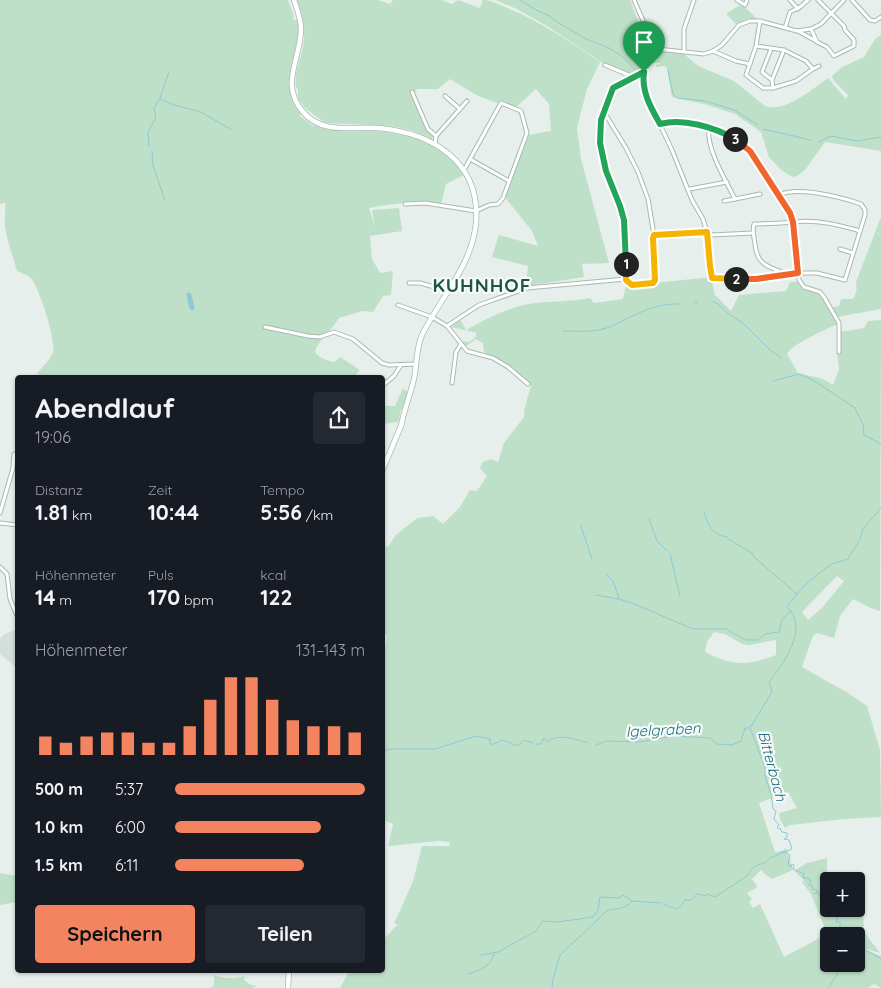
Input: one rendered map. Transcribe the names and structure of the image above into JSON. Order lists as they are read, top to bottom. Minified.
{"districts":["KUHNHOF"],"water":["Igelgraben","Bitterbach"],"page":{"pins":["3","1","2"],"heading":["Abendlauf","19:06"],"stats":[["Distanz","1.81 km"],["Zeit","10:44"],["Tempo","5:56 /km"],["Höhenmeter","14 m"],["Puls","170 bpm"],["kcal","122"]],"chart":["Höhenmeter","131–143 m"],"list":[{"name":"500 m","note":"5:37"},{"name":"1.0 km","note":"6:00"},{"name":"1.5 km","note":"6:11"}],"map_buttons":["+","−"],"buttons":["Speichern","Teilen"]}}
